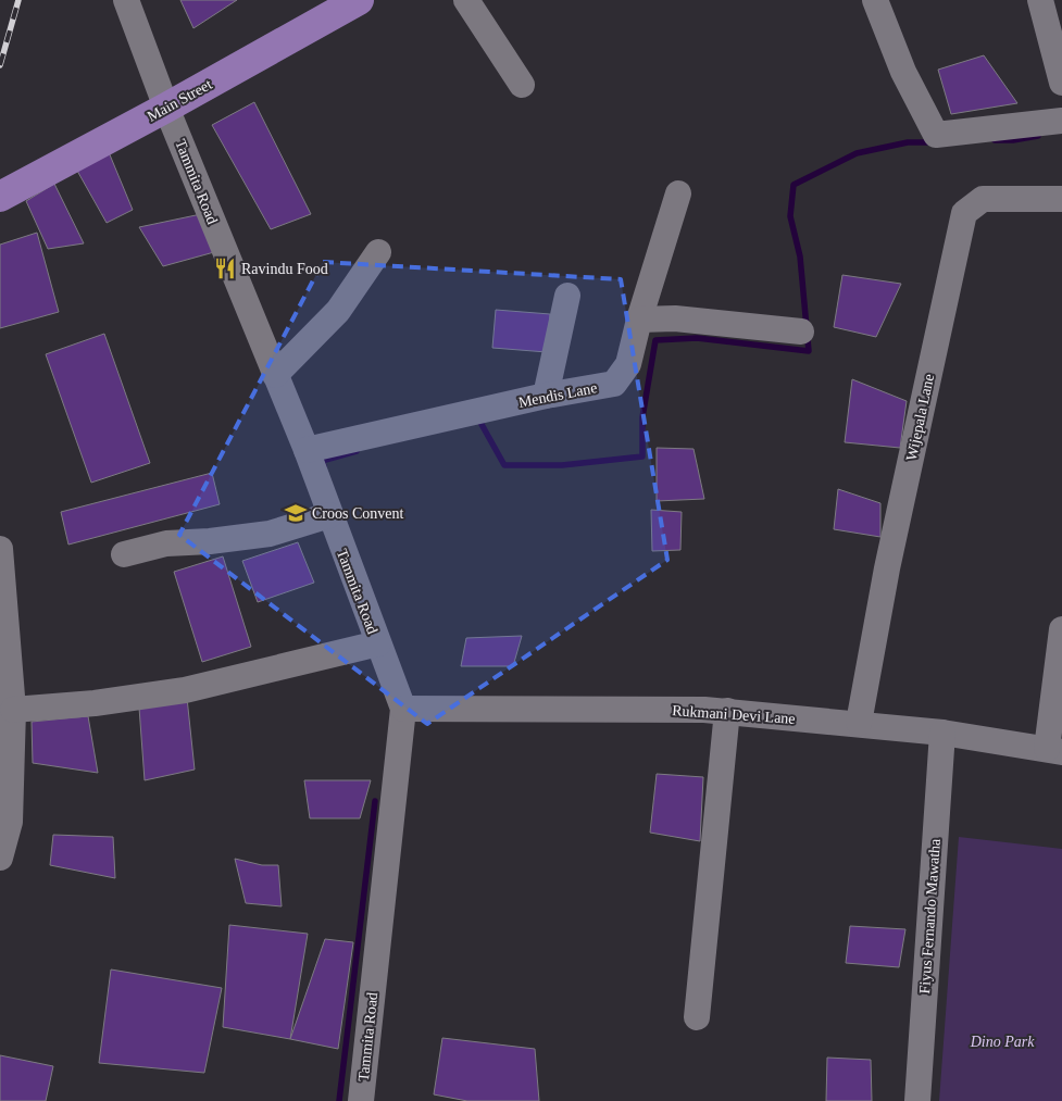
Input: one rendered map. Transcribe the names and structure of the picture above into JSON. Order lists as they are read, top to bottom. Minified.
{"streets":{"main road":["Main Street"],"street":["Tammita Road","Mendis Lane","Wijepala Lane","Rukmani Devi Lane","Fiyus Fernando Mawatha"]},"crossings":[["Main Street","Tammita Road"],["Tammita Road","Mendis Lane"],["Tammita Road","Rukmani Devi Lane"],["Wijepala Lane","Rukmani Devi Lane"],["Rukmani Devi Lane","Fiyus Fernando Mawatha"]],"parks":["Dino Park"],"places":{"restaurant":["Ravindu Food"],"school or university":["Croos Convent"]}}
